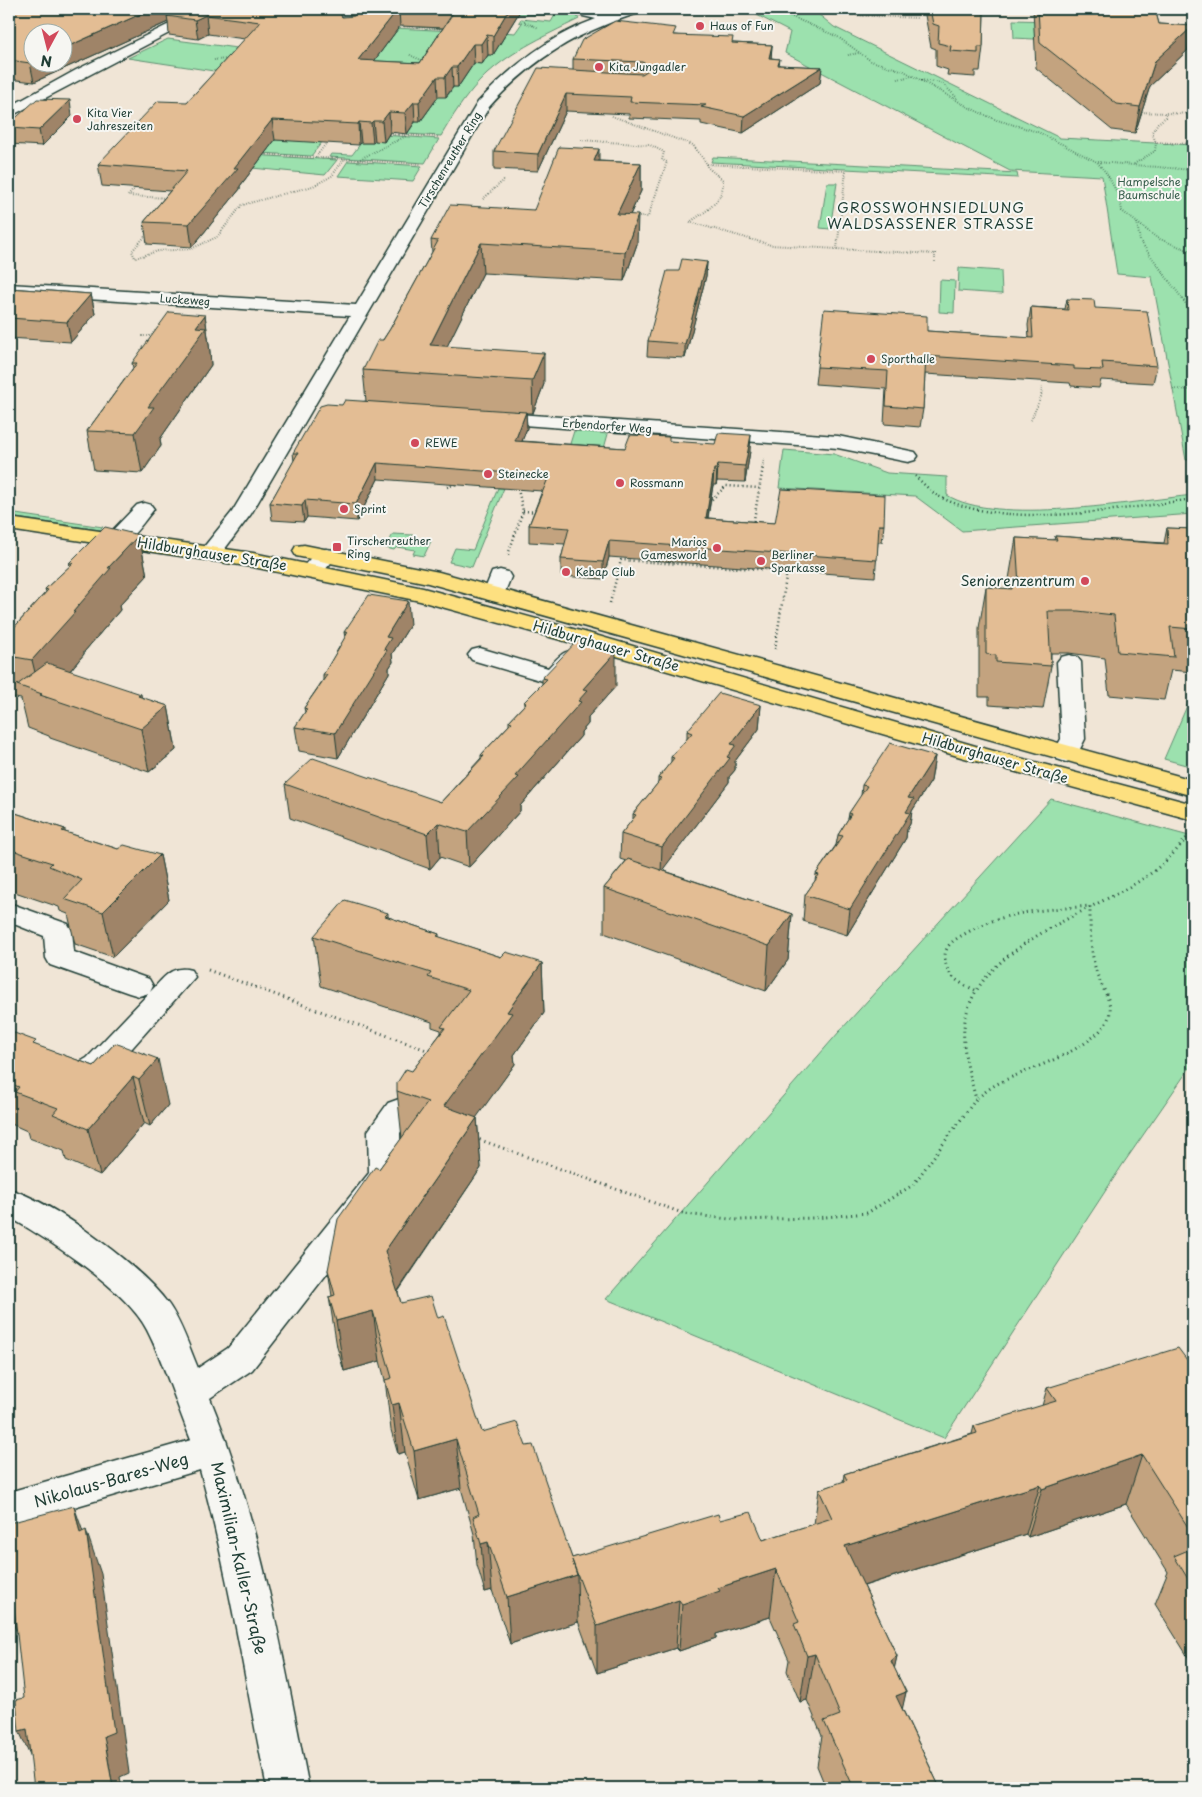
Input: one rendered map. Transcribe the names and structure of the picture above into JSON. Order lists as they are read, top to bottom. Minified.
{"streets":{"main road":["Hildburghauser Straße"],"street":["Tirschenreuther Ring","Luckeweg","Erbendorfer Weg","Nikolaus-Bares-Weg","Maximilian-Kaller-Straße"]},"crossings":[["Tirschenreuther Ring","Luckeweg"],["Tirschenreuther Ring","Hildburghauser Straße"],["Nikolaus-Bares-Weg","Maximilian-Kaller-Straße"]],"districts":["GROSSWOHNSIEDLUNG WALDSASSENER STRASSE"],"parks":["Hampelsche Baumschule"],"places":{"other":["Haus of Fun","Kita Jungadler","Kita Vier Jahreszeiten","Sporthalle","REWE","Steinecke","Rossmann","Sprint","Marios Gamesworld","Berliner Sparkasse","Kebap Club","Seniorenzentrum"],"transit":["Tirschenreuther Ring"]},"north":"bottom"}
